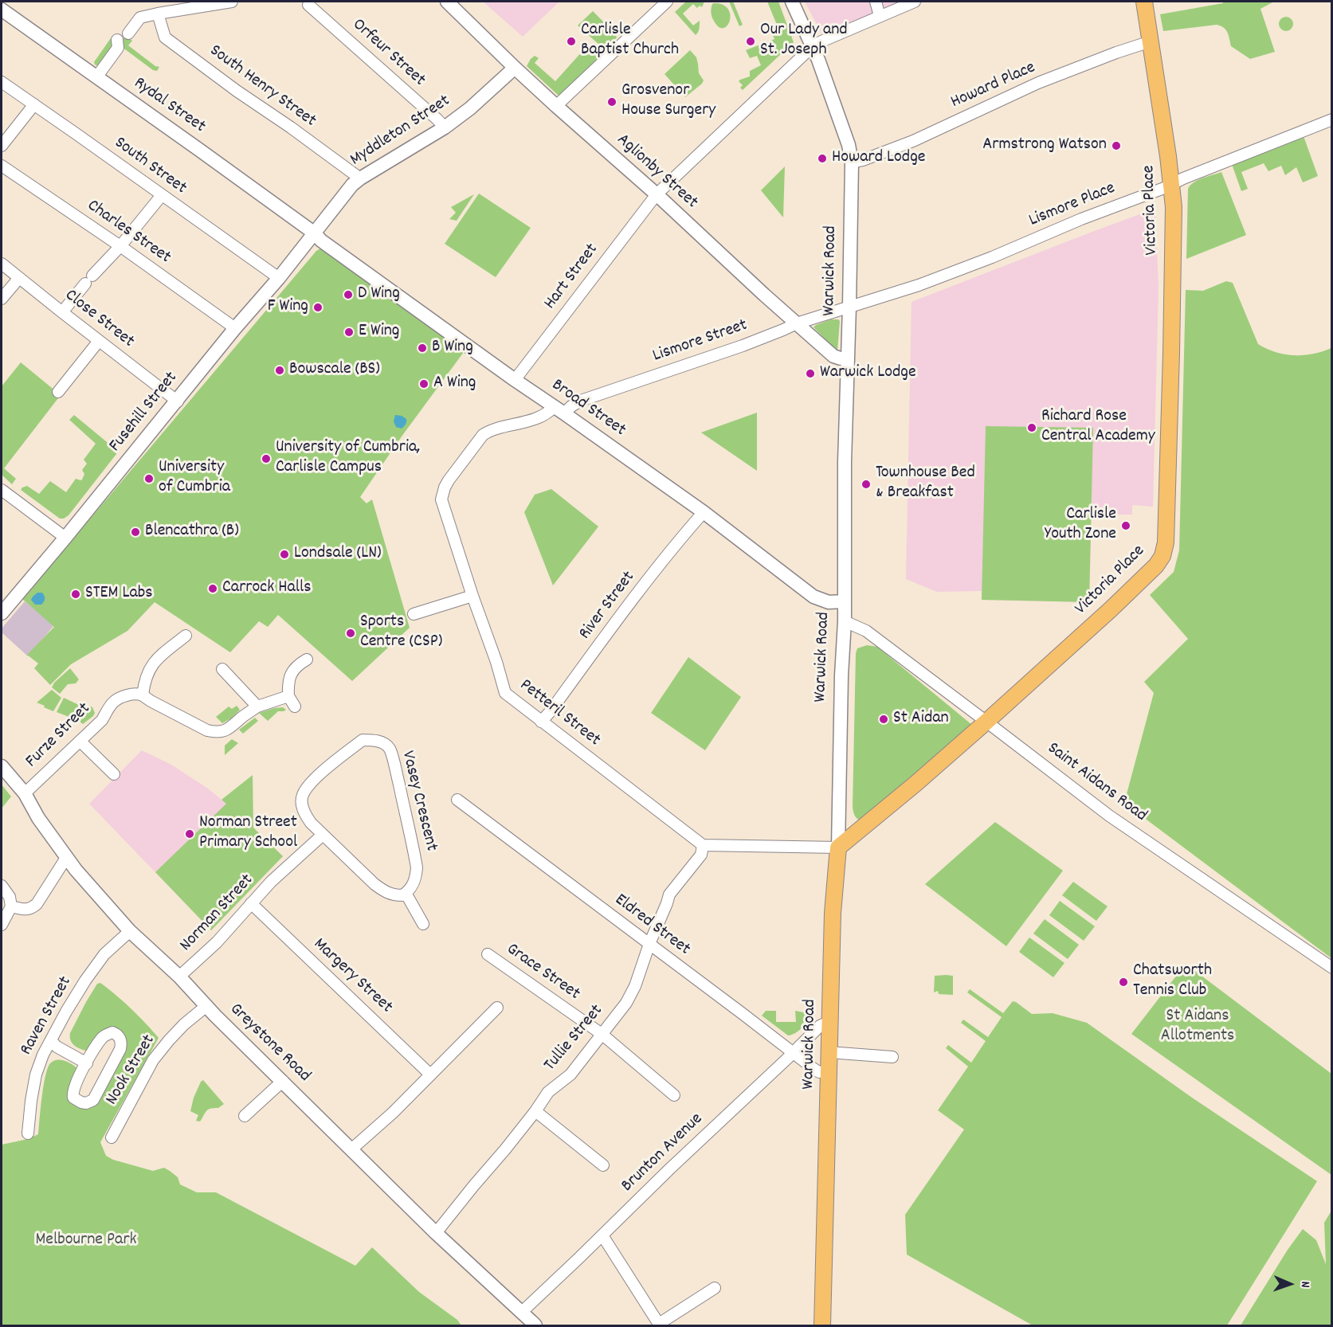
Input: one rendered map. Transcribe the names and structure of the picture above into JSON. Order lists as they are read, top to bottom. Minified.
{"streets":{"main road":["Victoria Place","Warwick Road"],"street":["Orfeur Street","Howard Place","South Henry Street","Rydal Street","Myddleton Street","South Street","Aglionby Street","Lismore Place","Charles Street","Hart Street","Close Street","Lismore Street","Broad Street","Fusehill Street","River Street","Petteril Street","Furze Street","Saint Aidans Road","Vasey Crescent","Norman Street","Eldred Street","Grace Street","Margery Street","Raven Street","Tullie Street","Greystone Road","Nook Street","Brunton Avenue"]},"crossings":[["Orfeur Street","Myddleton Street"],["Howard Place","Victoria Place"],["Howard Place","Warwick Road"],["South Henry Street","Myddleton Street"],["Rydal Street","Myddleton Street"],["Rydal Street","Broad Street"],["Rydal Street","Fusehill Street"],["Myddleton Street","Aglionby Street"],["Myddleton Street","Broad Street"],["Myddleton Street","Fusehill Street"],["South Street","Fusehill Street"],["Aglionby Street","Warwick Road"],["Aglionby Street","Hart Street"],["Aglionby Street","Lismore Street"],["Lismore Place","Victoria Place"],["Lismore Place","Warwick Road"],["Lismore Place","Lismore Street"],["Victoria Place","Warwick Road"],["Victoria Place","Saint Aidans Road"],["Charles Street","Fusehill Street"],["Warwick Road","Hart Street"],["Warwick Road","Lismore Street"],["Warwick Road","Broad Street"],["Warwick Road","Saint Aidans Road"],["Warwick Road","Eldred Street"],["Warwick Road","Brunton Avenue"],["Hart Street","Broad Street"],["Close Street","Fusehill Street"],["Lismore Street","Broad Street"],["Lismore Street","Petteril Street"],["Broad Street","Fusehill Street"],["Broad Street","River Street"],["Broad Street","Petteril Street"],["River Street","Petteril Street"],["Petteril Street","Tullie Street"],["Furze Street","Greystone Road"],["Vasey Crescent","Norman Street"],["Norman Street","Margery Street"],["Norman Street","Greystone Road"],["Eldred Street","Tullie Street"],["Eldred Street","Brunton Avenue"],["Grace Street","Tullie Street"],["Raven Street","Greystone Road"],["Tullie Street","Greystone Road"],["Greystone Road","Nook Street"],["Greystone Road","Brunton Avenue"]],"parks":["St Aidans Allotments","Melbourne Park"],"places":["Carlisle Baptist Church","Our Lady and St. Joseph","Grosvenor House Surgery","Armstrong Watson","Howard Lodge","D Wing","F Wing","E Wing","B Wing","Bowscale (BS)","Warwick Lodge","A Wing","Richard Rose Central Academy","University of Cumbria, Carlisle Campus","University of Cumbria","Townhouse Bed & Breakfast","Carlisle Youth Zone","Blencathra (B)","Londsale (LN)","Carrock Halls","STEM Labs","Sports Centre (CSP)","St Aidan","Norman Street Primary School","Chatsworth Tennis Club"],"north":"right"}
